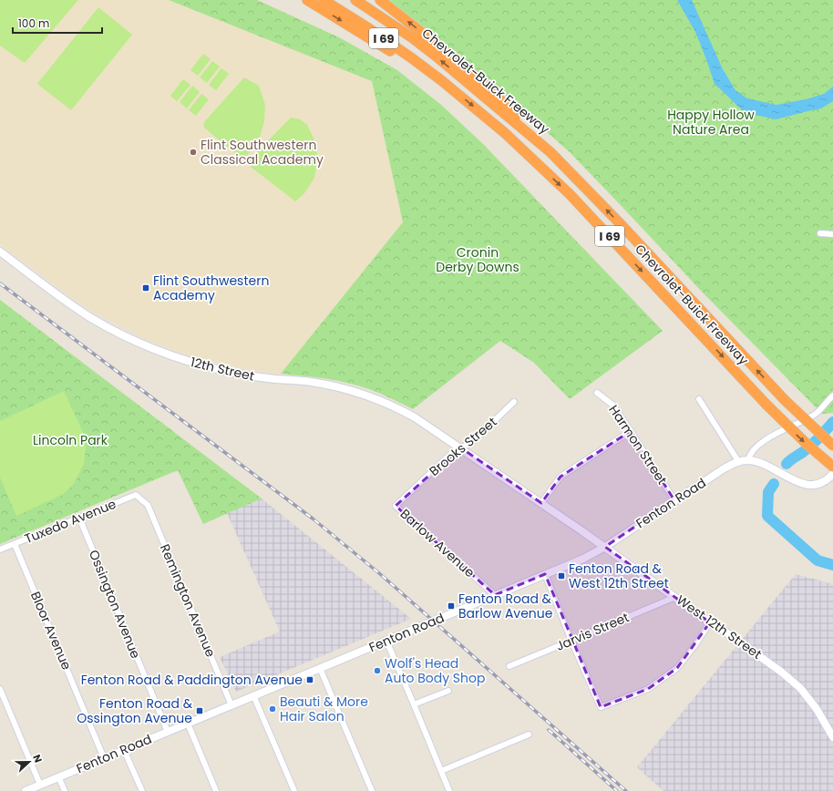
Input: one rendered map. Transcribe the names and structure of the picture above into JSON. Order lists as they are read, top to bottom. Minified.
{"streets":{"highway":["I 69","Chevrolet-Buick Freeway"],"street":["12th Street","Harmon Street","Brooks Street","Fenton Road","Tuxedo Avenue","Barlow Avenue","Remington Avenue","Ossington Avenue","West 12th Street","Bloor Avenue","Jarvis Street"]},"crossings":[["12th Street","Brooks Street"],["12th Street","West 12th Street"],["Harmon Street","Fenton Road"],["Brooks Street","Barlow Avenue"],["Brooks Street","West 12th Street"],["Fenton Road","Barlow Avenue"],["Fenton Road","Remington Avenue"],["Fenton Road","Ossington Avenue"],["Fenton Road","West 12th Street"],["Fenton Road","Bloor Avenue"],["Tuxedo Avenue","Remington Avenue"],["Tuxedo Avenue","Ossington Avenue"],["Tuxedo Avenue","Bloor Avenue"],["West 12th Street","Jarvis Street"]],"parks":["Happy Hollow Nature Area","Cronin Derby Downs","Lincoln Park"],"places":{"other":["Flint Southwestern Classical Academy","Wolf's Head Auto Body Shop","Beauti & More Hair Salon"],"transit":["Flint Southwestern Academy","Fenton Road & West 12th Street","Fenton Road & Barlow Avenue","Fenton Road & Paddington Avenue","Fenton Road & Ossington Avenue"]},"scale_bar":"100 m","north":"right"}
